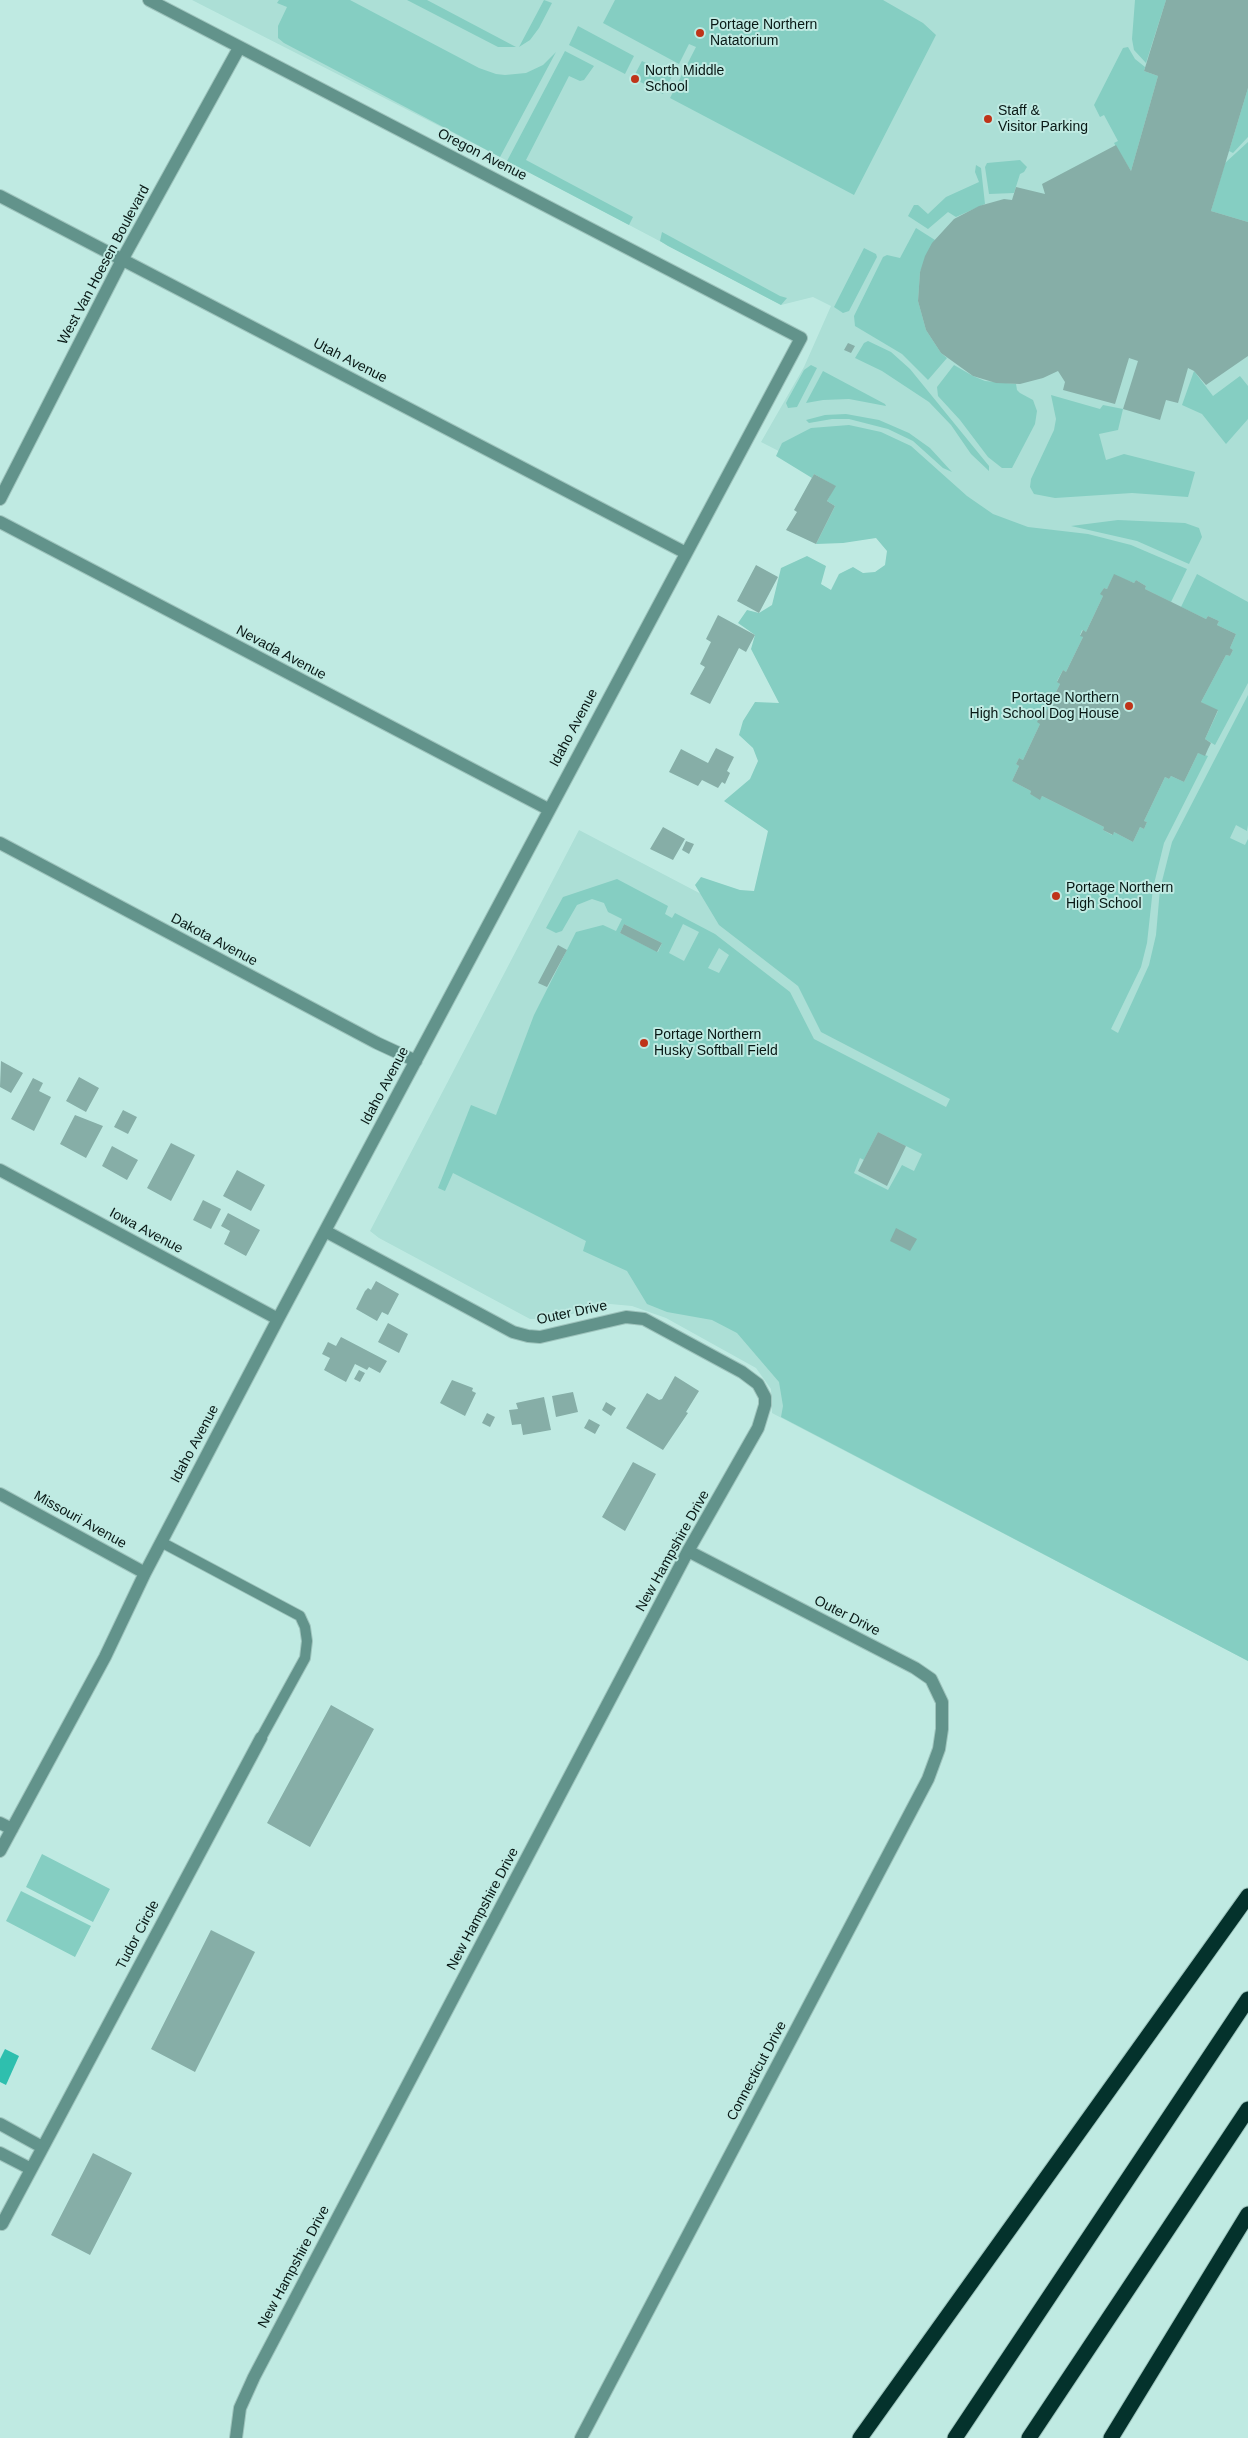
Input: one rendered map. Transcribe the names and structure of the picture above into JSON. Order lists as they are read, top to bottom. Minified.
{"streets":{"street":["Oregon Avenue","West Van Hoesen Boulevard","Utah Avenue","Nevada Avenue","Idaho Avenue","Dakota Avenue","Iowa Avenue","Outer Drive","Missouri Avenue","New Hampshire Drive","Tudor Circle","Connecticut Drive"]},"crossings":[["Oregon Avenue","West Van Hoesen Boulevard"],["Oregon Avenue","Idaho Avenue"],["West Van Hoesen Boulevard","Utah Avenue"],["Utah Avenue","Idaho Avenue"],["Nevada Avenue","Idaho Avenue"],["Idaho Avenue","Dakota Avenue"],["Idaho Avenue","Iowa Avenue"],["Idaho Avenue","Outer Drive"],["Idaho Avenue","Missouri Avenue"],["Outer Drive","New Hampshire Drive"],["Outer Drive","Connecticut Drive"]],"places":["Portage Northern Natatorium","North Middle School","Staff & Visitor Parking","Portage Northern High School Dog House","Portage Northern High School","Portage Northern Husky Softball Field"]}
